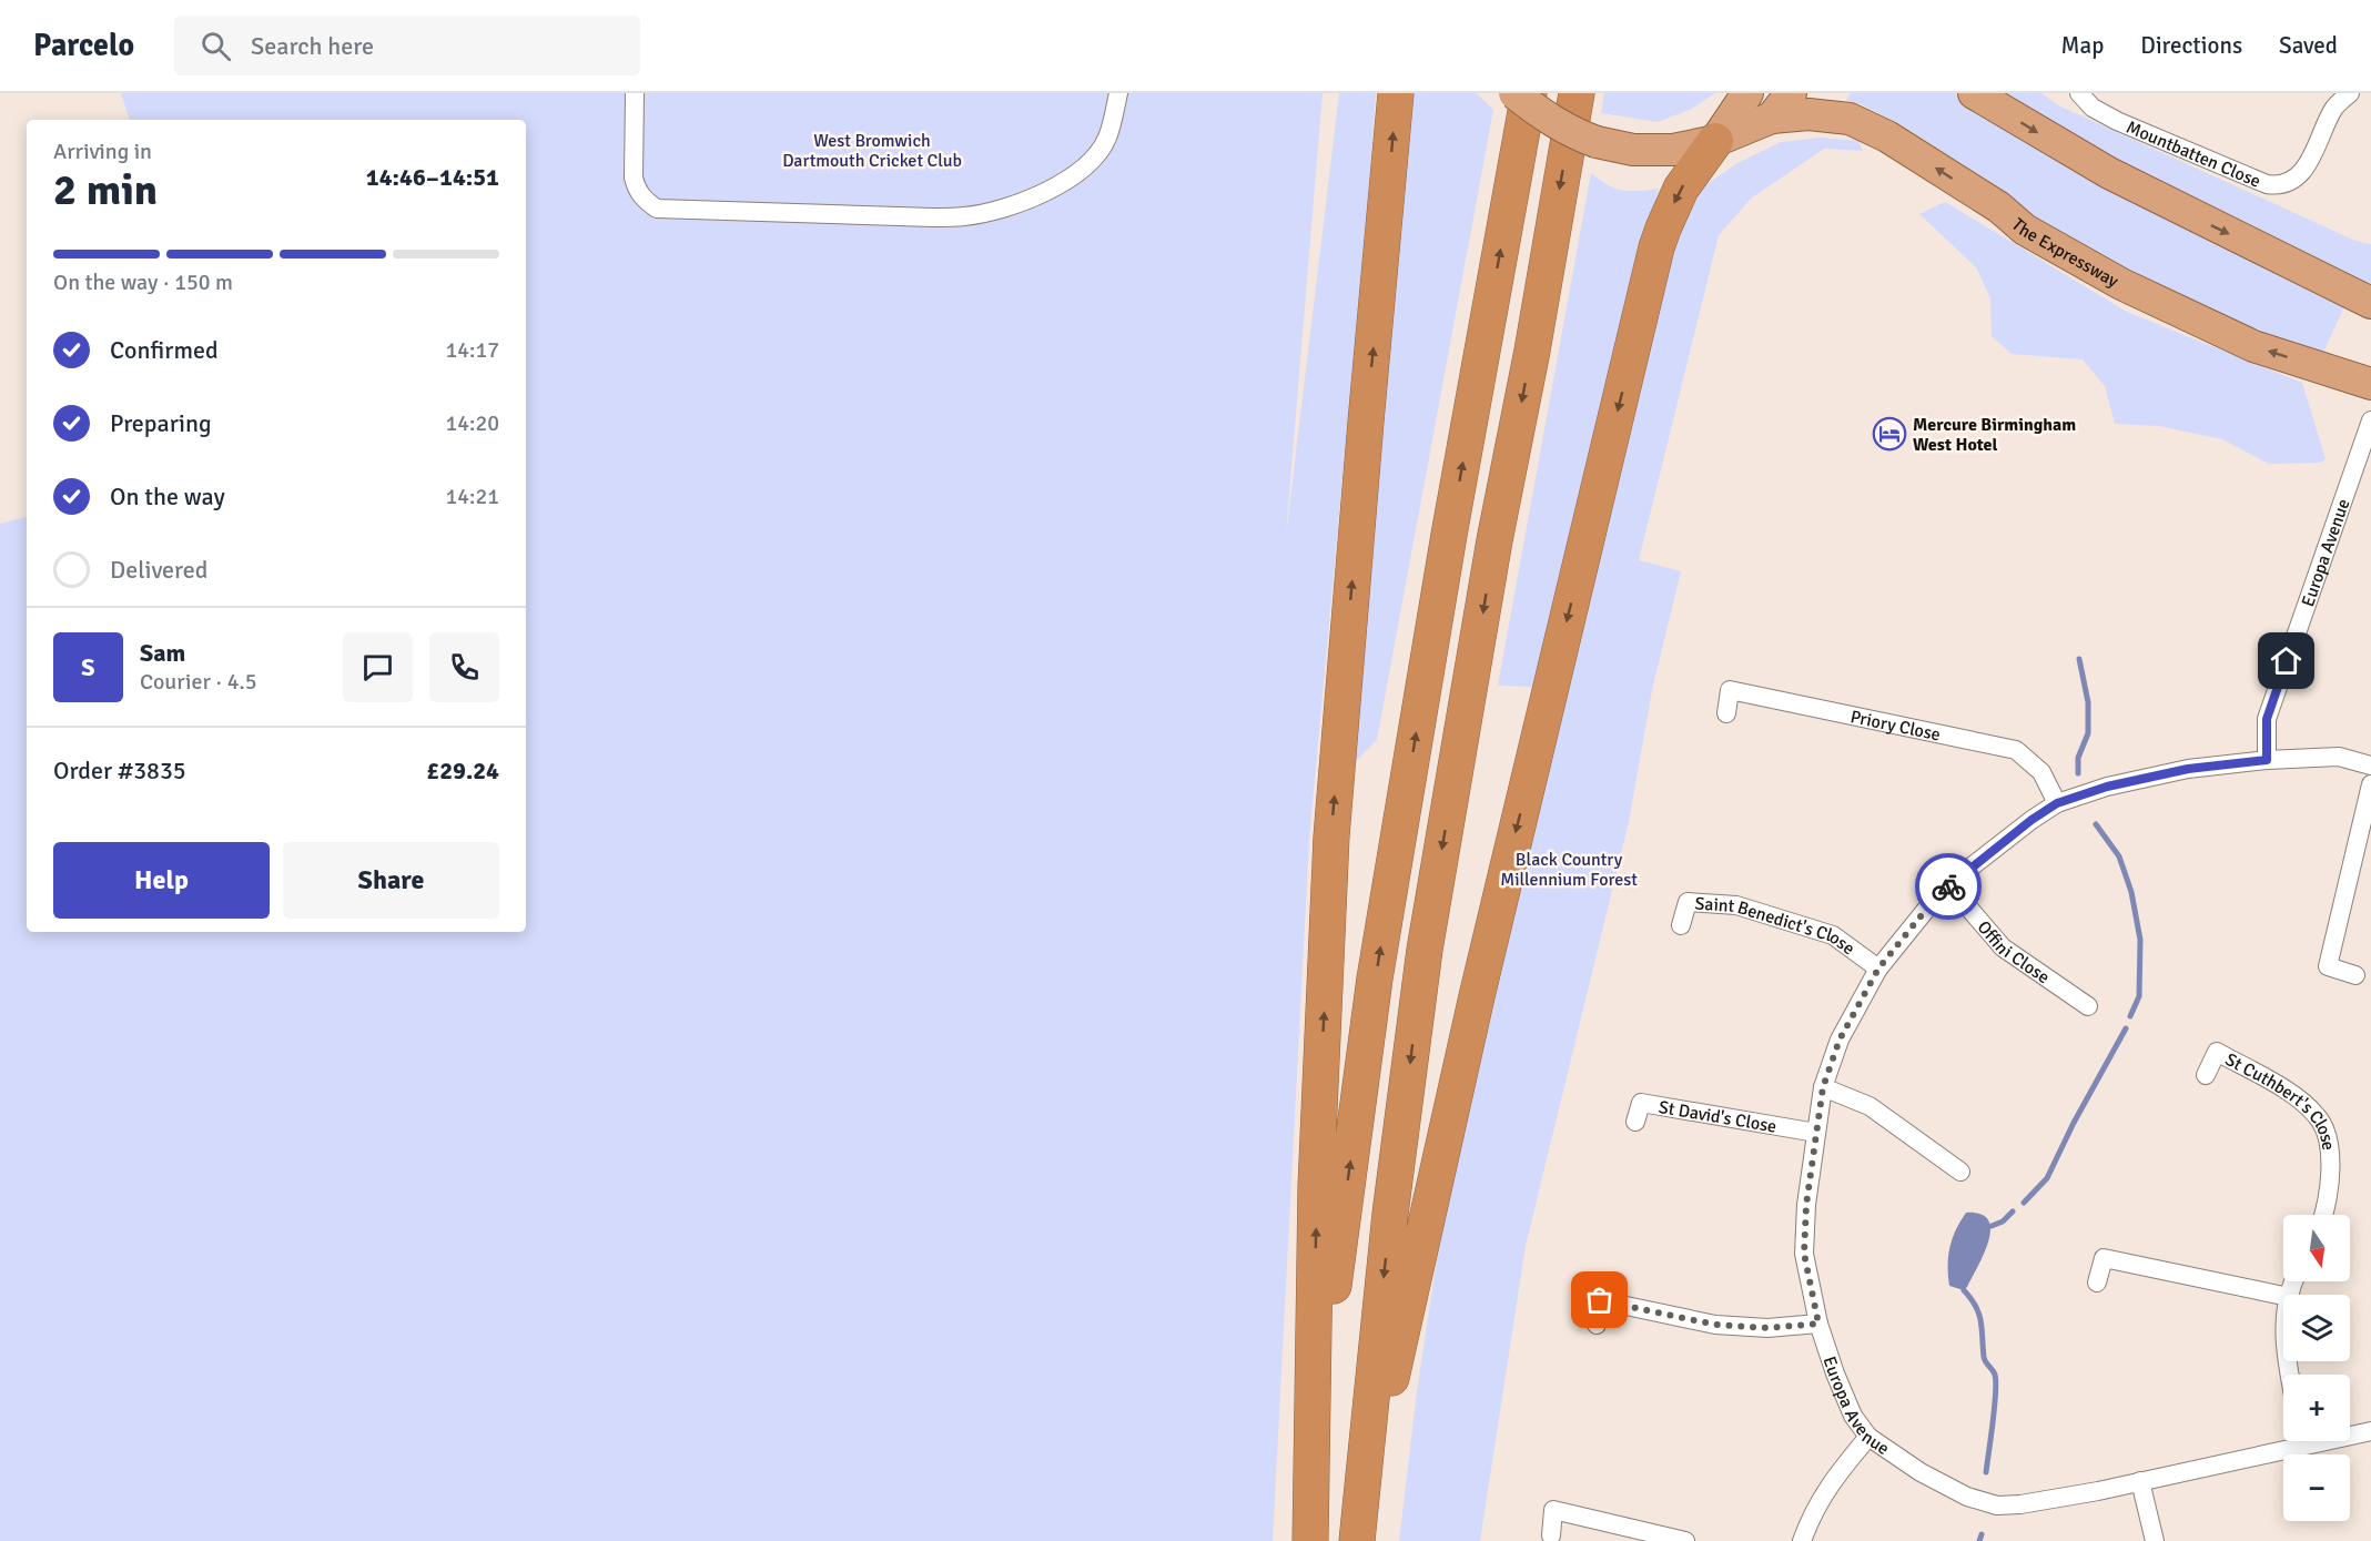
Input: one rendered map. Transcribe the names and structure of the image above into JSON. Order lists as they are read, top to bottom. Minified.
{"streets":{"highway":["The Expressway"],"street":["Mountbatten Close","Europa Avenue","Priory Close","Saint Benedict's Close","Offini Close","St Cuthbert's Close","St David's Close"]},"crossings":[["Europa Avenue","Priory Close"],["Europa Avenue","Saint Benedict's Close"],["Europa Avenue","Offini Close"],["Europa Avenue","St David's Close"]],"parks":["West Bromwich Dartmouth Cricket Club","Black Country Millennium Forest"],"places":{"hotel":["Mercure Birmingham West Hotel"]},"north":"bottom","page":{"header":"Parcelo","search":"Search here","nav":["Map","Directions","Saved"],"heading":["2 min","Arriving in","14:46–14:51"],"panel":["Sam","Courier · 4.5","Order #3835","£29.24"],"bar":"On the way · 150 m","list":[["Confirmed","14:17"],["Preparing","14:20"],["On the way","14:21"],"Delivered"],"round":"S","buttons":["Help","Share"],"map_buttons":["+","−"]}}
